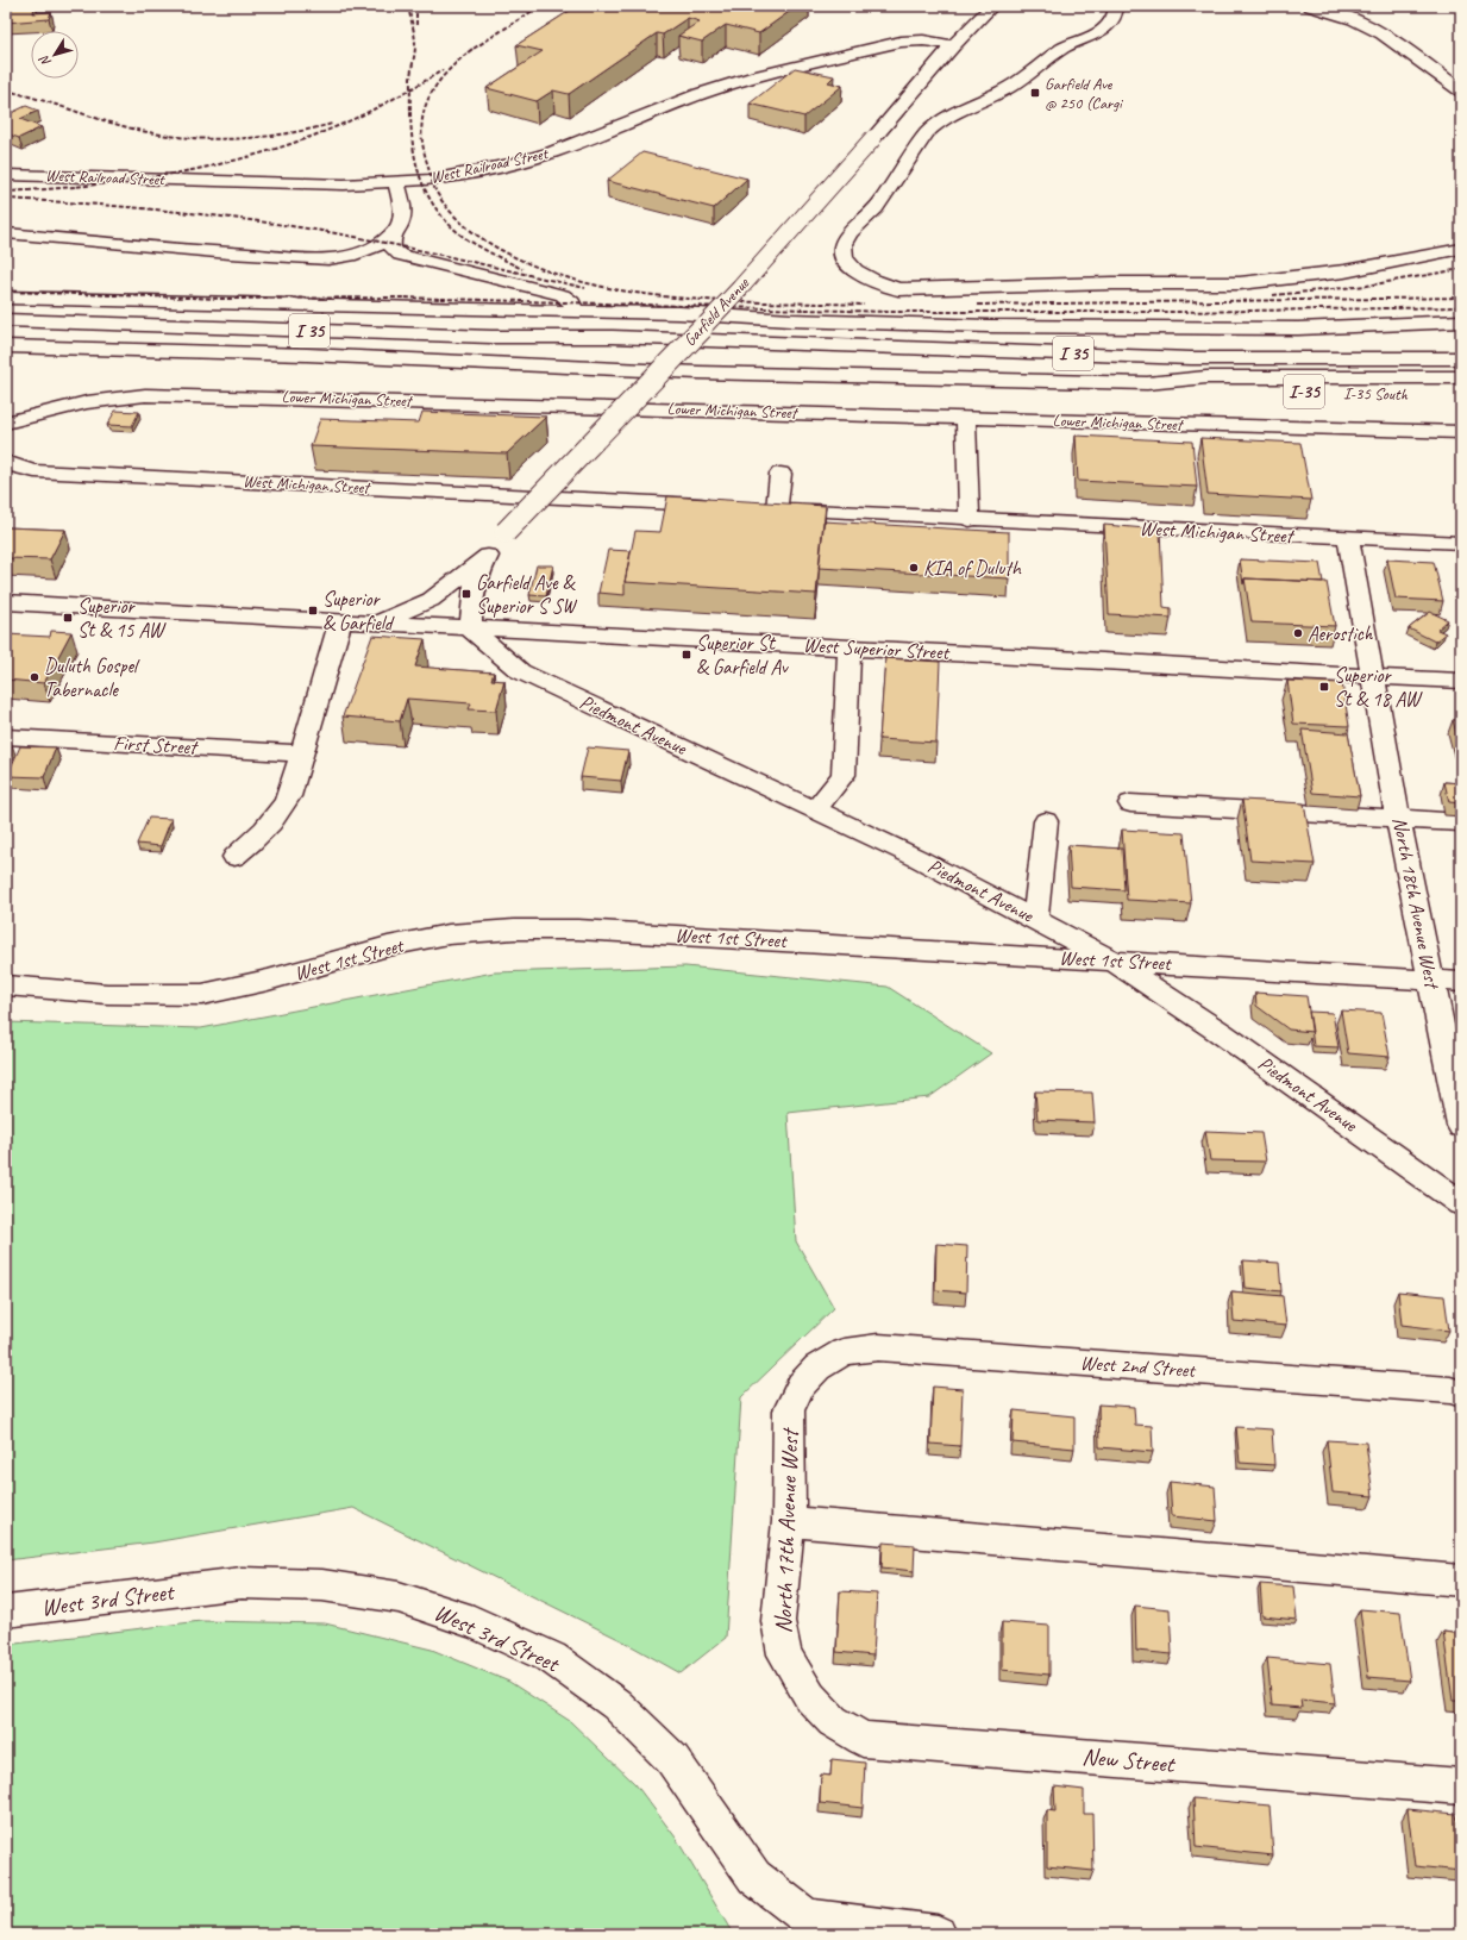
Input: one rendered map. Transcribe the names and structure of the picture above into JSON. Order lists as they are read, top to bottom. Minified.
{"streets":{"main road":["West Railroad Street","Garfield Avenue","I 35","I-35","I-35 South","Lower Michigan Street","West Michigan Street","West Superior Street","Piedmont Avenue","First Street","North 18th Avenue West","West 1st Street","West 2nd Street","North 17th Avenue West","West 3rd Street","New Street"]},"crossings":[["West Railroad Street","Garfield Avenue"],["Garfield Avenue","West Superior Street"],["Garfield Avenue","Piedmont Avenue"],["I 35","I-35 South"],["West Michigan Street","North 18th Avenue West"],["West Superior Street","Piedmont Avenue"],["West Superior Street","North 18th Avenue West"],["Piedmont Avenue","West 1st Street"],["North 18th Avenue West","West 1st Street"],["West 2nd Street","North 17th Avenue West"],["North 17th Avenue West","New Street"]],"places":{"transit":["Garfield Ave @ 250 (Cargi","Garfield Ave & Superior S SW","Superior & Garfield","Superior St & 15 AW","Superior St & Garfield Av","Superior St & 18 AW"],"other":["KIA of Duluth","Aerostich","Duluth Gospel Tabernacle"]},"north":"bottom left"}
